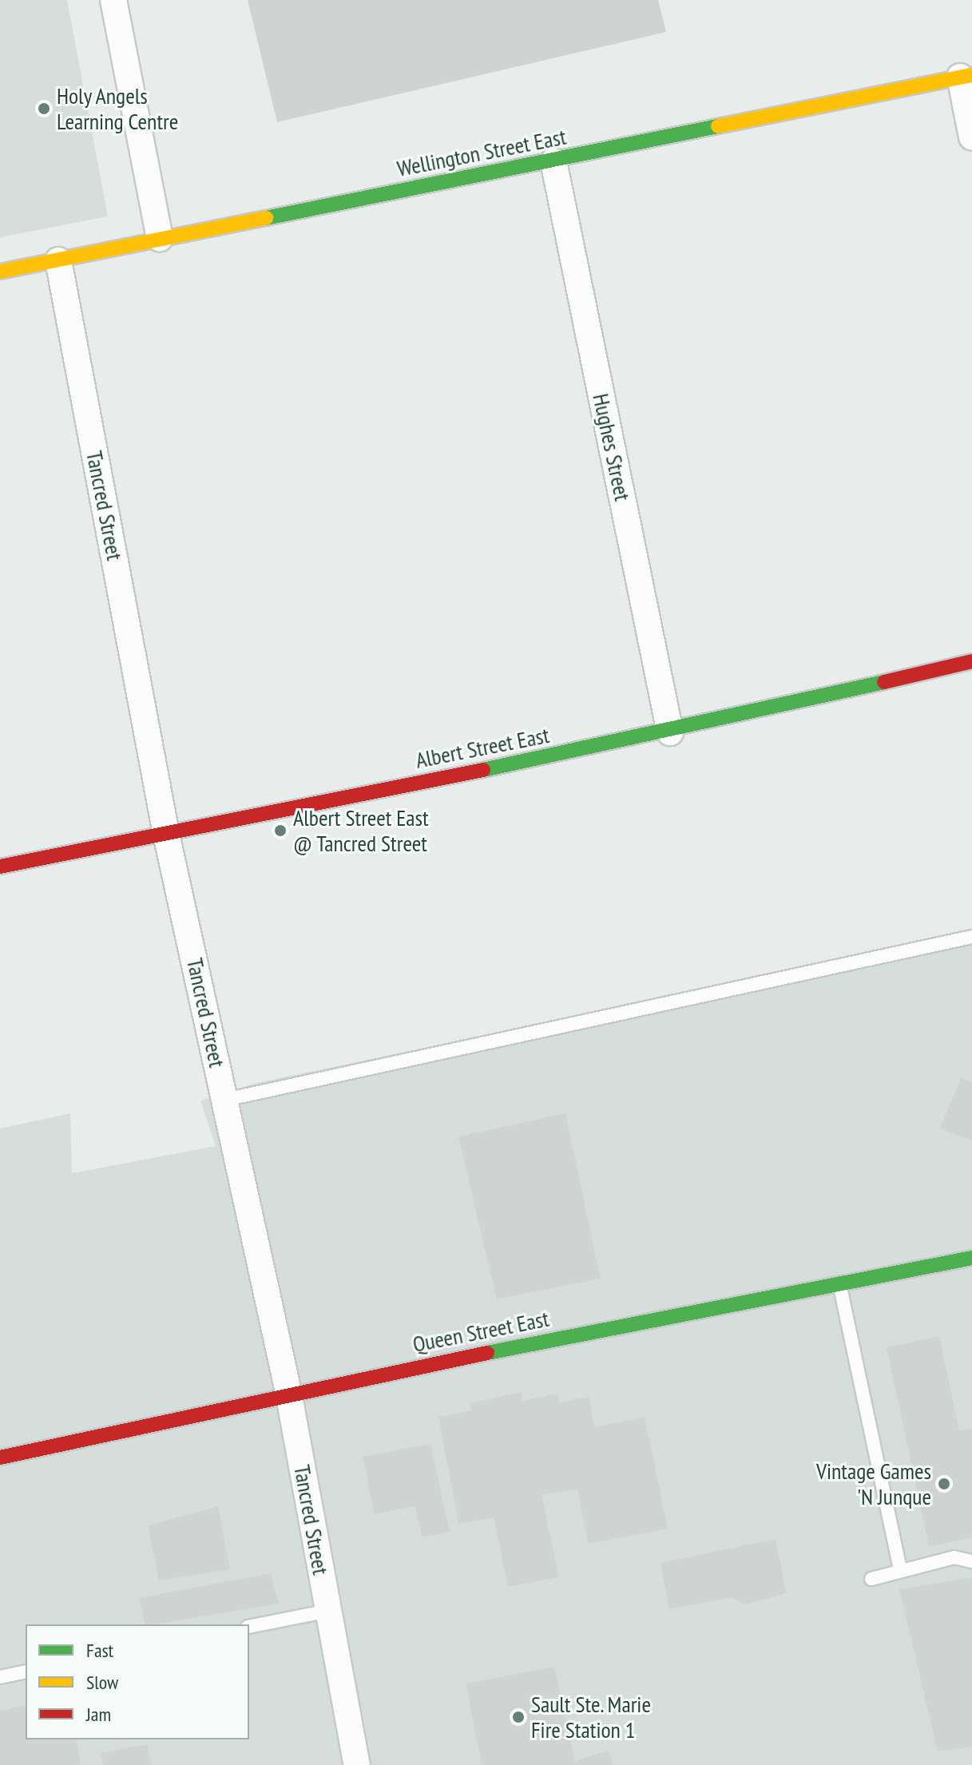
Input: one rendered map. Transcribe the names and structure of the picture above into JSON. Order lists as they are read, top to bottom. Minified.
{"streets":{"main road":["Wellington Street East","Albert Street East","Queen Street East"],"street":["Hughes Street","Tancred Street"]},"crossings":[["Wellington Street East","Hughes Street"],["Wellington Street East","Tancred Street"],["Hughes Street","Albert Street East"],["Tancred Street","Albert Street East"],["Tancred Street","Queen Street East"]],"places":["Holy Angels Learning Centre","Albert Street East @ Tancred Street","Vintage Games 'N Junque","Sault Ste. Marie Fire Station 1"],"legend":["Fast","Slow","Jam"]}
